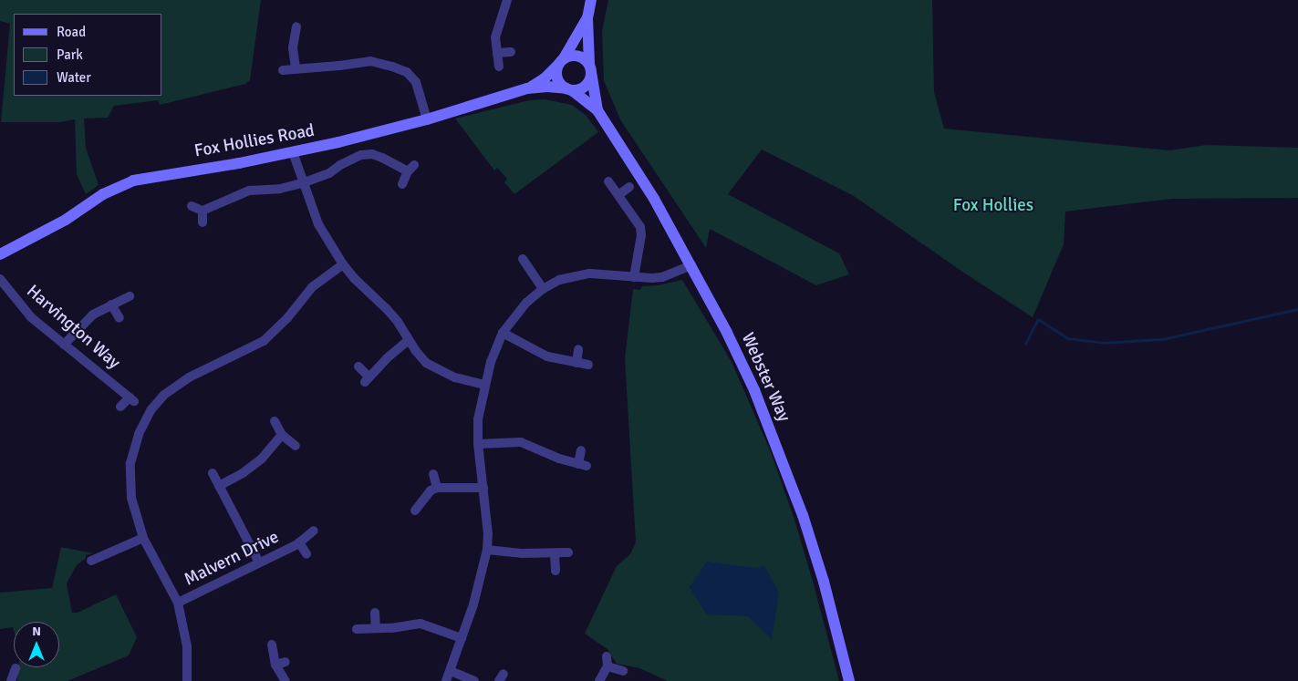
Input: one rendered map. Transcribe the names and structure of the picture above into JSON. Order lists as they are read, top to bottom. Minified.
{"streets":{"street":["Fox Hollies Road","Harvington Way","Webster Way","Malvern Drive"]},"crossings":[["Fox Hollies Road","Webster Way"]],"parks":["Fox Hollies"],"legend":["Road","Park","Water"],"north":"top"}
